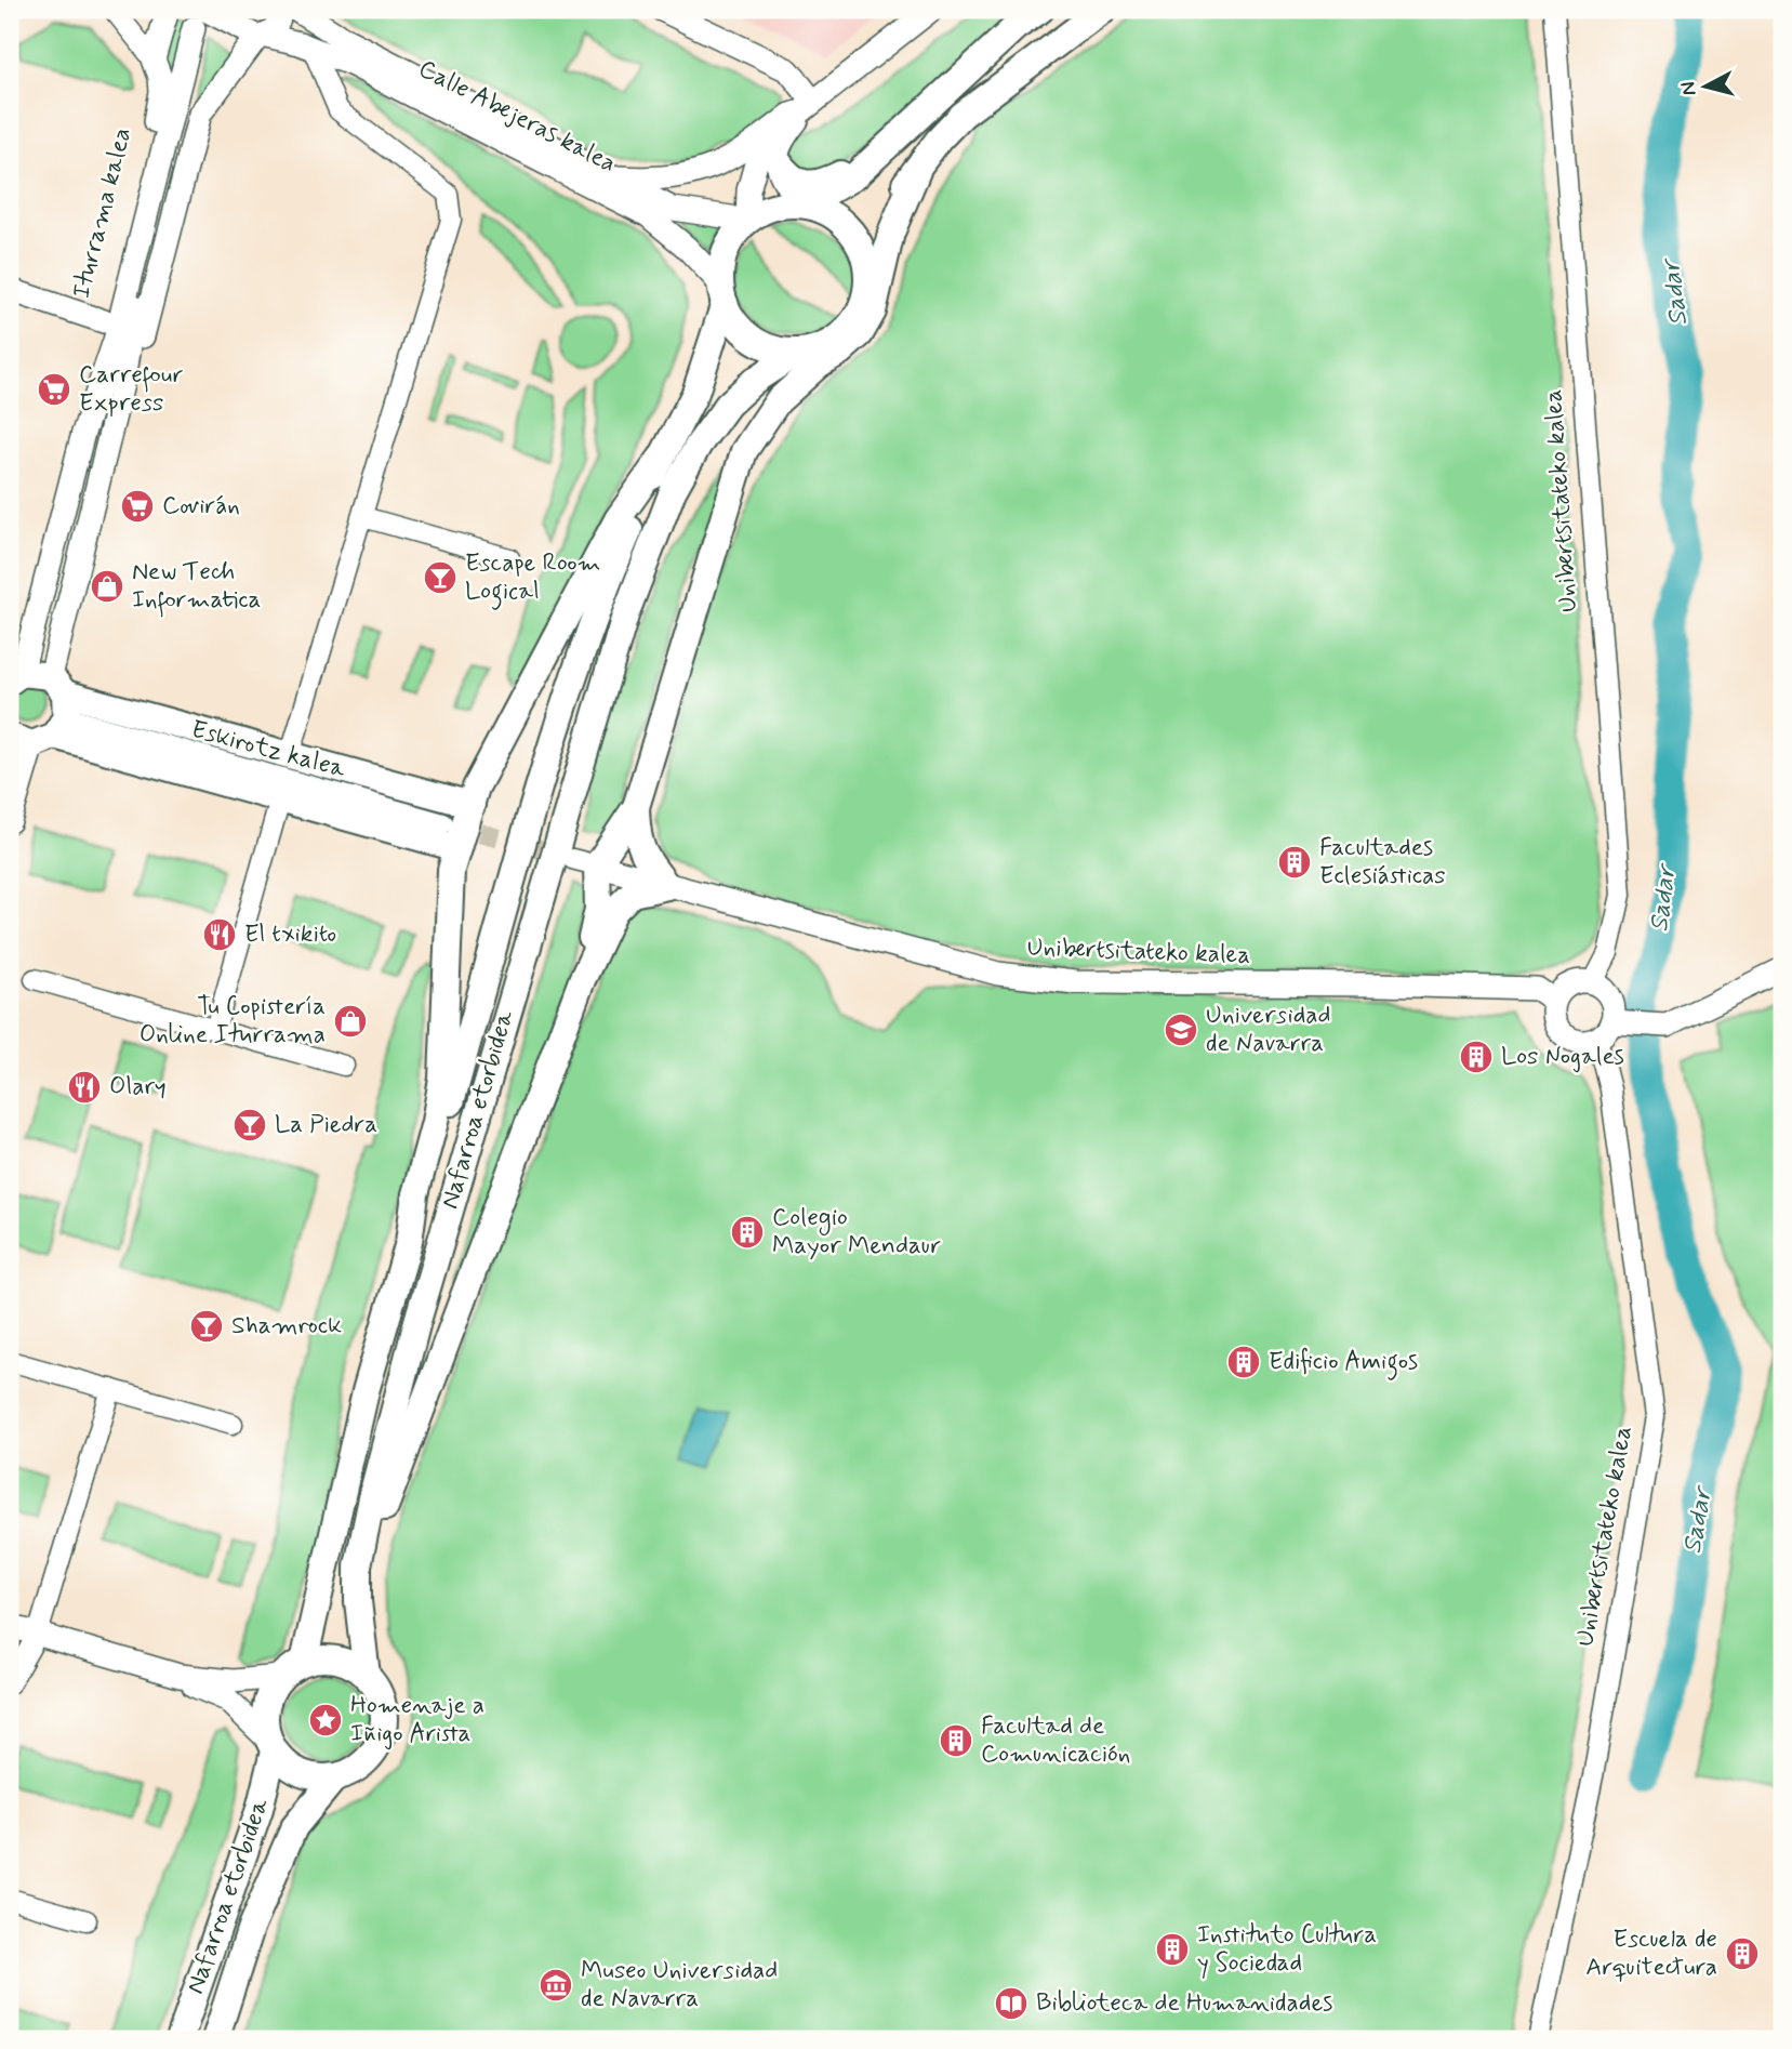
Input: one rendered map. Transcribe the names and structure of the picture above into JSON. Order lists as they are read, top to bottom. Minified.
{"streets":{"main road":["Eskirotz kalea","Nafarroa etorbidea"],"street":["Calle Abejeras kalea","Iturrama kalea","Unibertsitateko kalea"]},"crossings":[["Calle Abejeras kalea","Iturrama kalea"],["Calle Abejeras kalea","Nafarroa etorbidea"],["Eskirotz kalea","Nafarroa etorbidea"]],"water":["Sadar"],"places":{"supermarket":["Carrefour Express","Covirán"],"bar":["Escape Room Logical","La Piedra","Shamrock"],"shop":["New Tech Informatica","Tu Copistería Online Iturrama"],"building":["Facultades Eclesiásticas","Los Nogales","Colegio Mayor Mendaur","Edificio Amigos","Facultad de Comunicación","Instituto Cultura y Sociedad","Escuela de Arquitectura"],"restaurant":["El txikito","Olary"],"school or university":["Universidad de Navarra"],"place":["Homenaje a Iñigo Arista"],"museum":["Museo Universidad de Navarra"],"library":["Biblioteca de Humanidades"]},"north":"left"}
